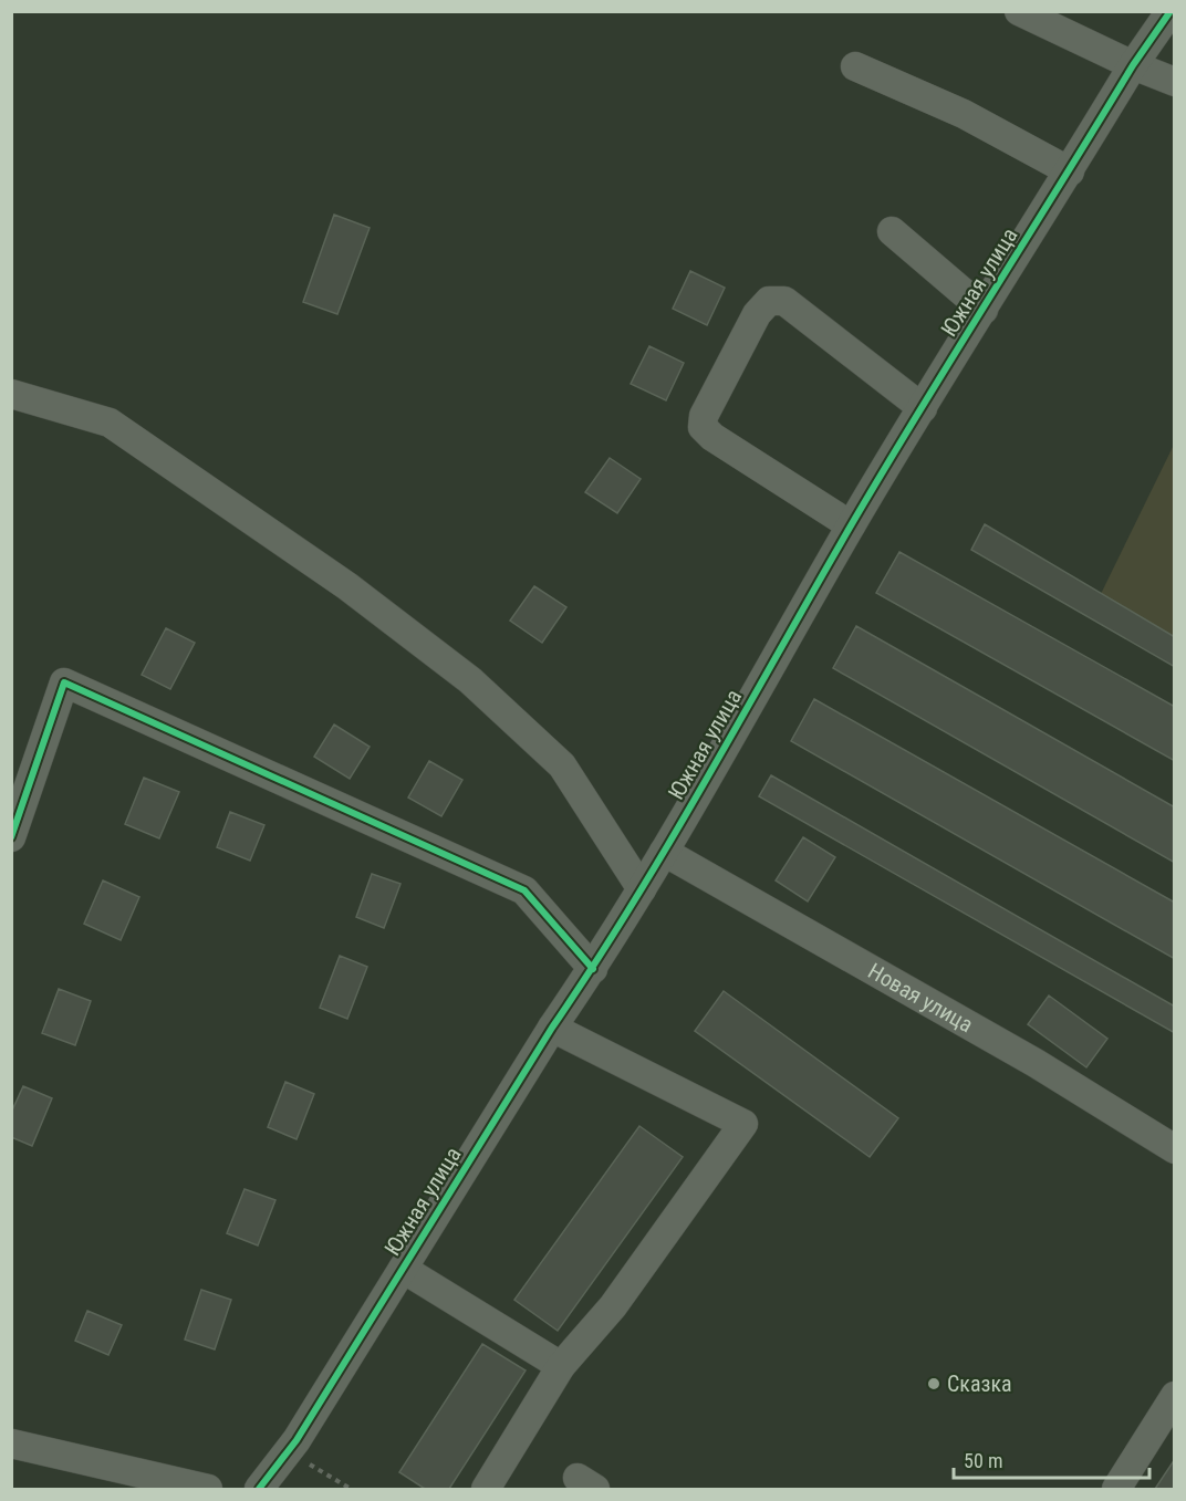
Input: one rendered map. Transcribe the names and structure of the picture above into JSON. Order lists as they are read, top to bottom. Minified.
{"streets":{"street":["Южная улица","Новая улица"]},"crossings":[["Южная улица","Новая улица"]],"places":["Сказка"],"scale_bar":"50 m"}
